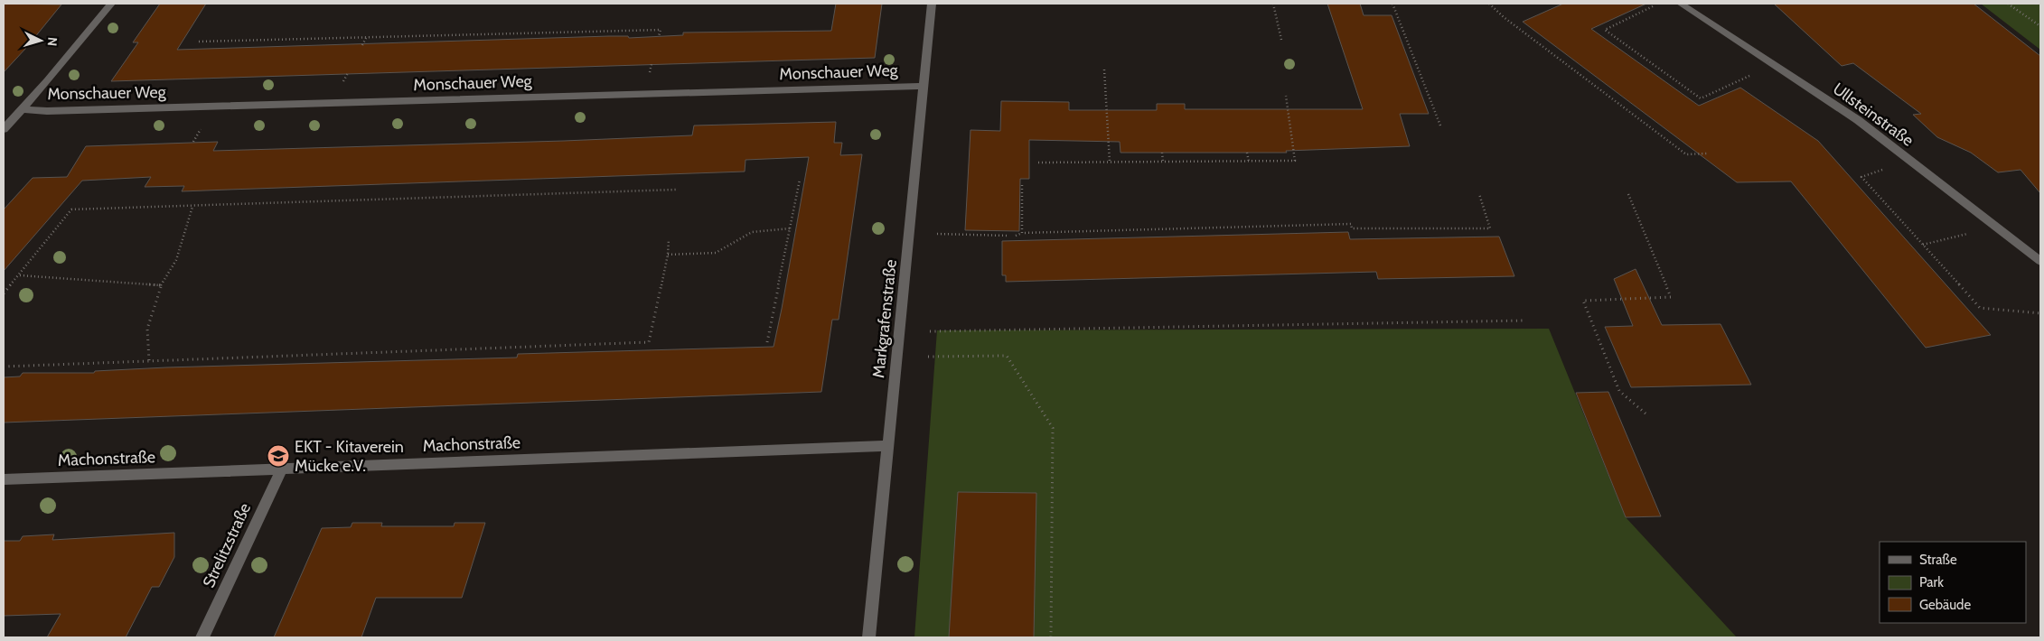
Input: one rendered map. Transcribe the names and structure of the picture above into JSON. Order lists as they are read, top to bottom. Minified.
{"streets":{"street":["Monschauer Weg","Ullsteinstraße","Markgrafenstraße","Machonstraße","Strelitzstraße"]},"crossings":[["Monschauer Weg","Markgrafenstraße"],["Markgrafenstraße","Machonstraße"],["Machonstraße","Strelitzstraße"]],"places":{"school or university":["EKT - Kitaverein Mücke e.V."]},"legend":["Straße","Park","Gebäude"],"north":"right"}
